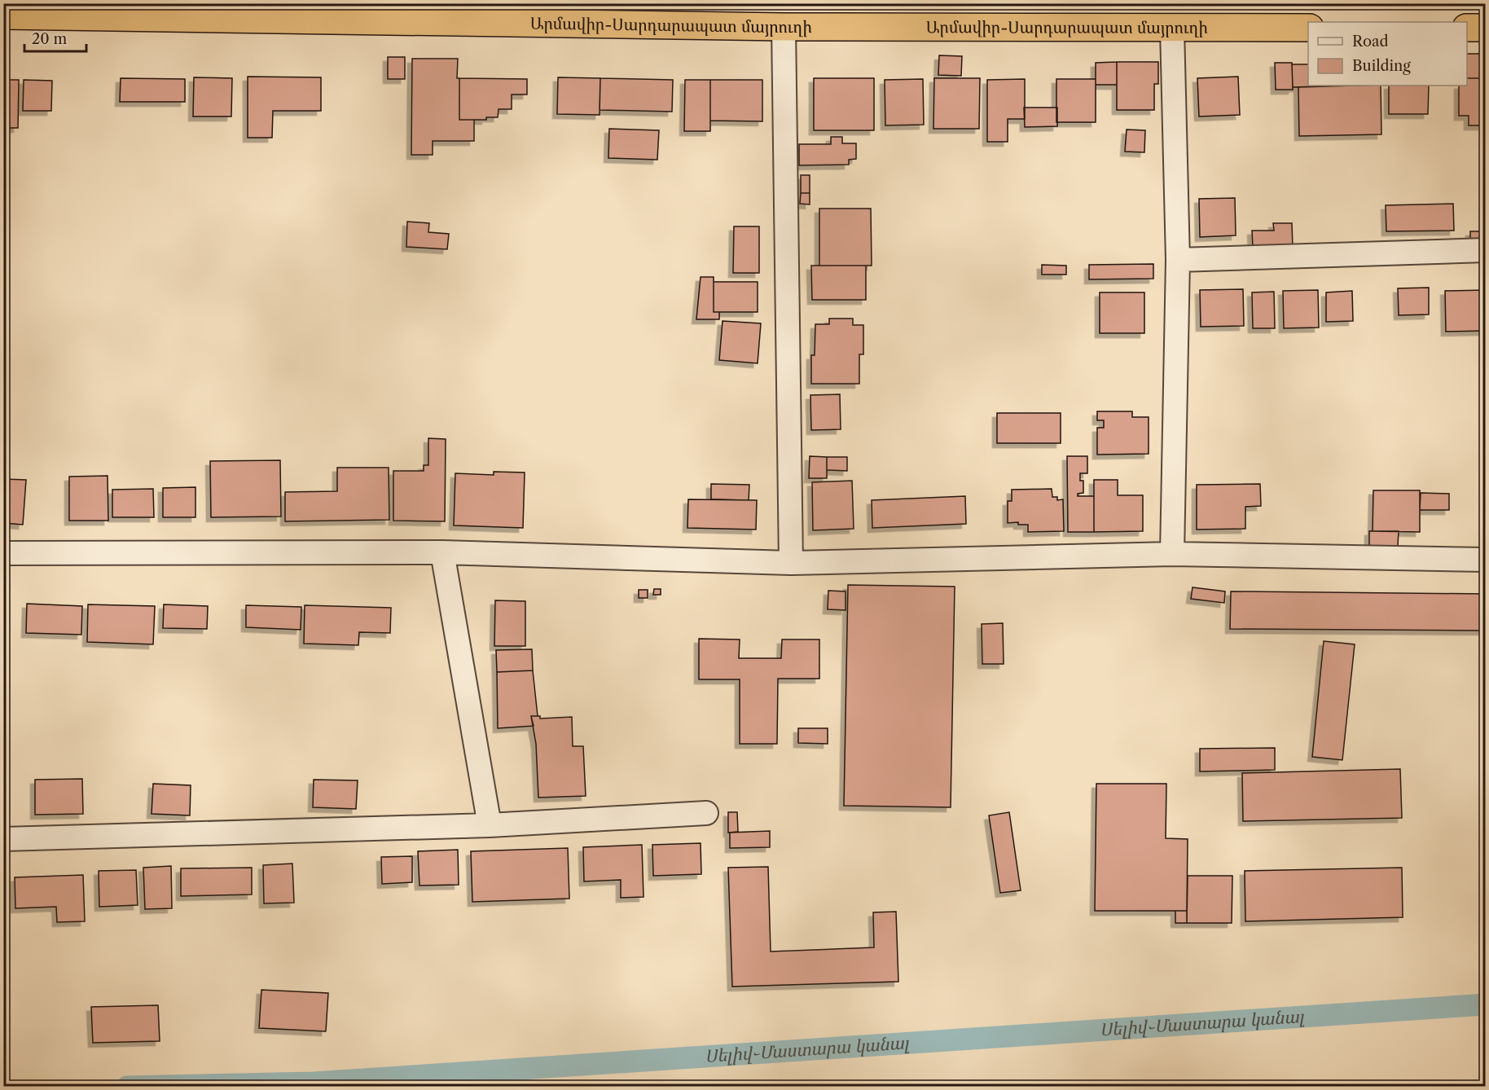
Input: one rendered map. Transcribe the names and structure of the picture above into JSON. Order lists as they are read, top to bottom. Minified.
{"streets":{"highway":["Արմավիր-Սարդարապատ մայրուղի"]},"water":["Սելիվ֊Մաստարա կանալ"],"legend":["Road","Building"],"scale_bar":"20 m"}
